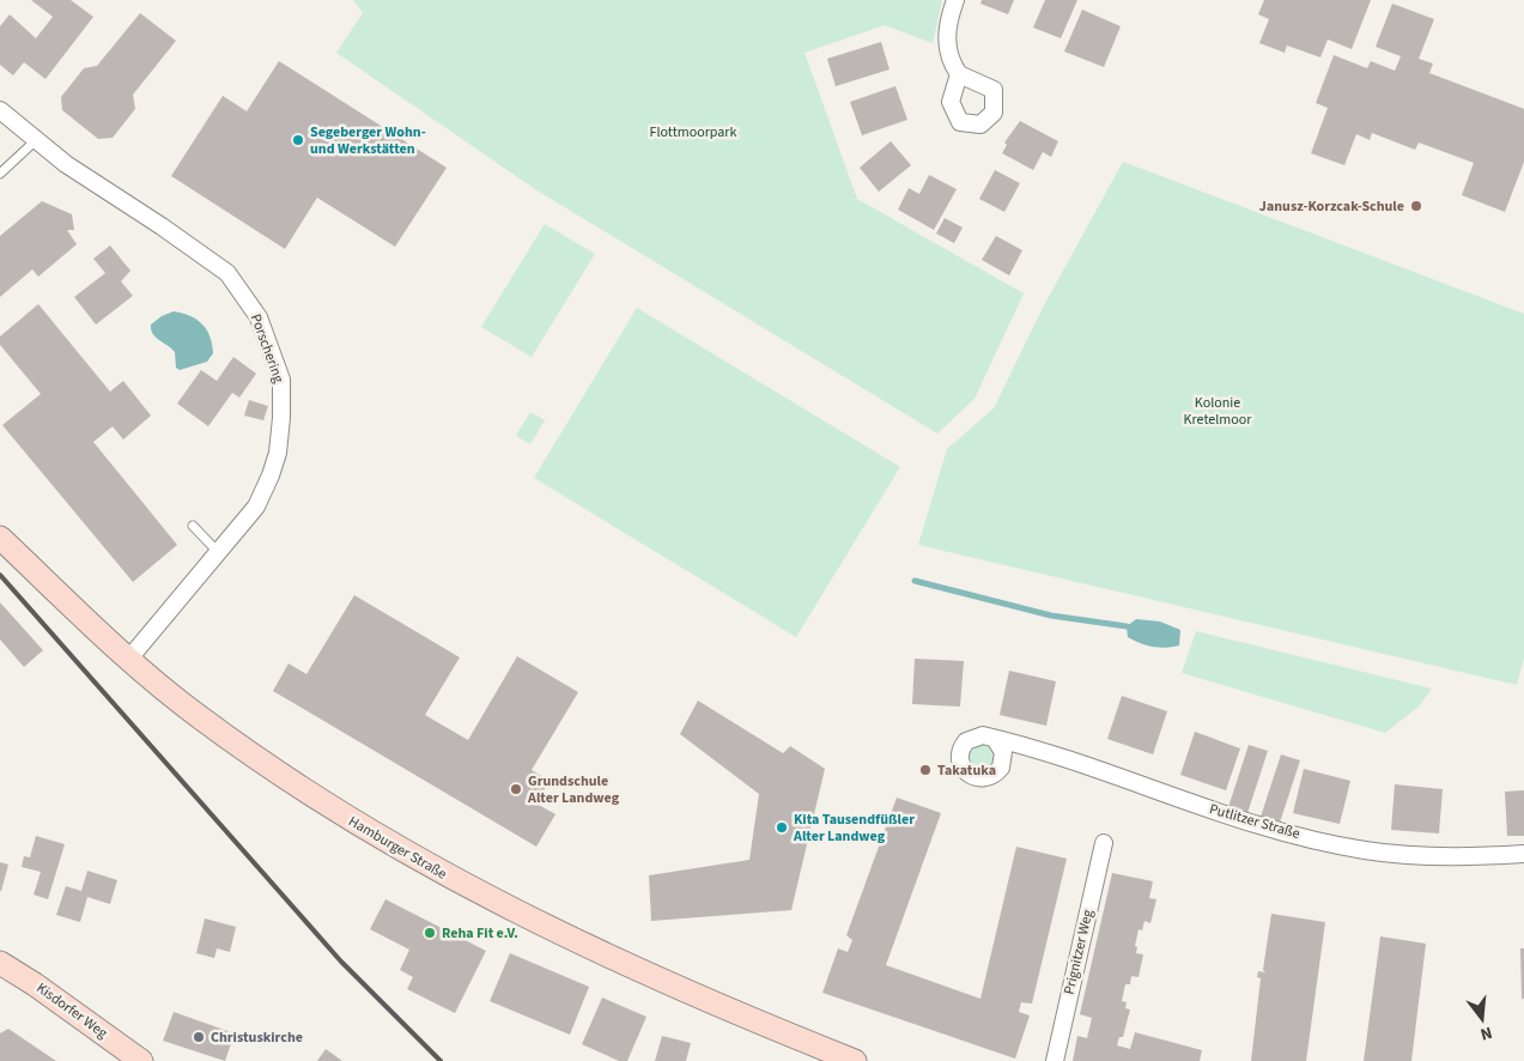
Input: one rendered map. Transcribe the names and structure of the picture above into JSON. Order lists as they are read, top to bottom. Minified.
{"streets":{"main road":["Hamburger Straße","Kisdorfer Weg"],"street":["Porschering","Putlitzer Straße","Prignitzer Weg"]},"crossings":[["Porschering","Hamburger Straße"]],"parks":["Flottmoorpark","Kolonie Kretelmoor"],"places":["Segeberger Wohn- und Werkstätten","Janusz-Korzcak-Schule","Takatuka","Grundschule Alter Landweg","Kita Tausendfüßler Alter Landweg","Reha Fit e.V.","Christuskirche"],"north":"bottom"}
